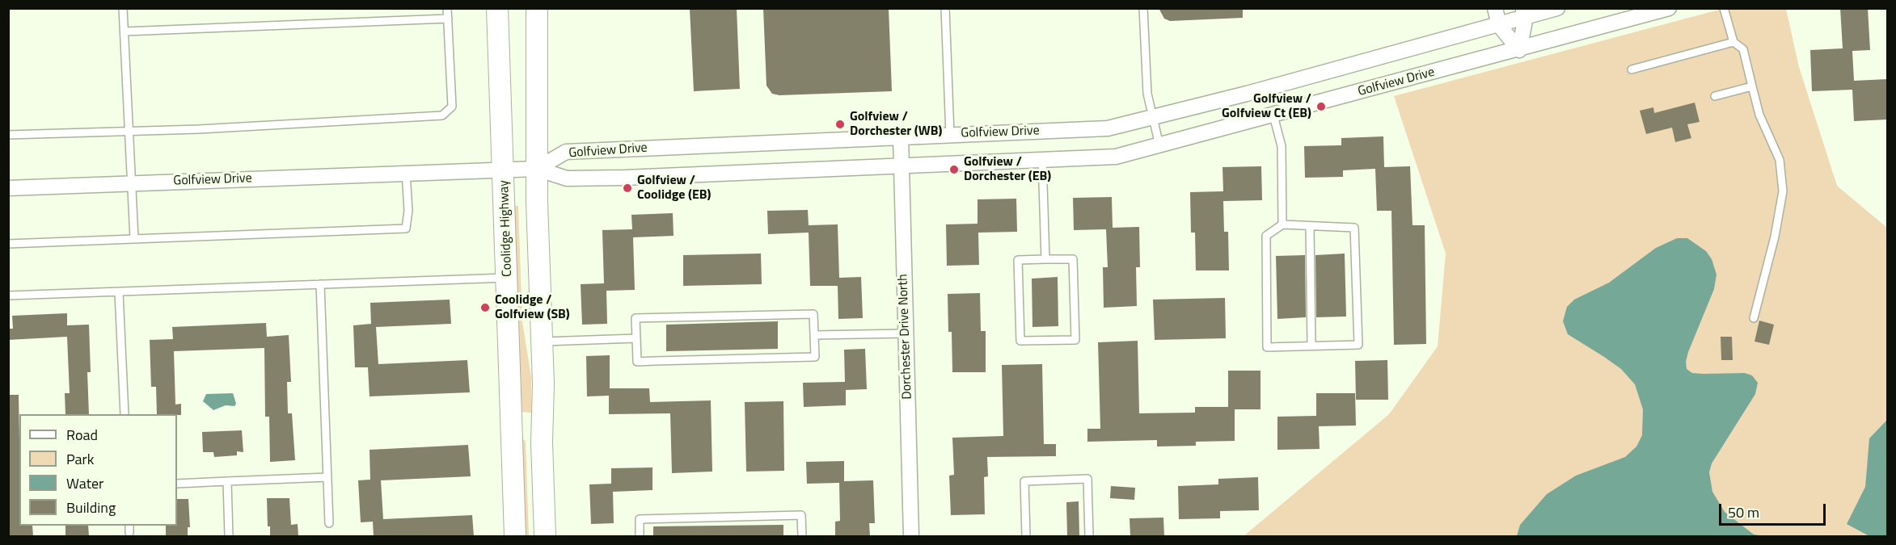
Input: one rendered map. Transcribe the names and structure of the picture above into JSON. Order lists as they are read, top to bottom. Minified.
{"streets":{"main road":["Coolidge Highway"],"street":["Golfview Drive","Dorchester Drive North"]},"crossings":[["Golfview Drive","Coolidge Highway"],["Golfview Drive","Dorchester Drive North"]],"places":["Golfview / Golfview Ct (EB)","Golfview / Dorchester (WB)","Golfview / Dorchester (EB)","Golfview / Coolidge (EB)","Coolidge / Golfview (SB)"],"legend":["Road","Park","Water","Building"],"scale_bar":"50 m"}
